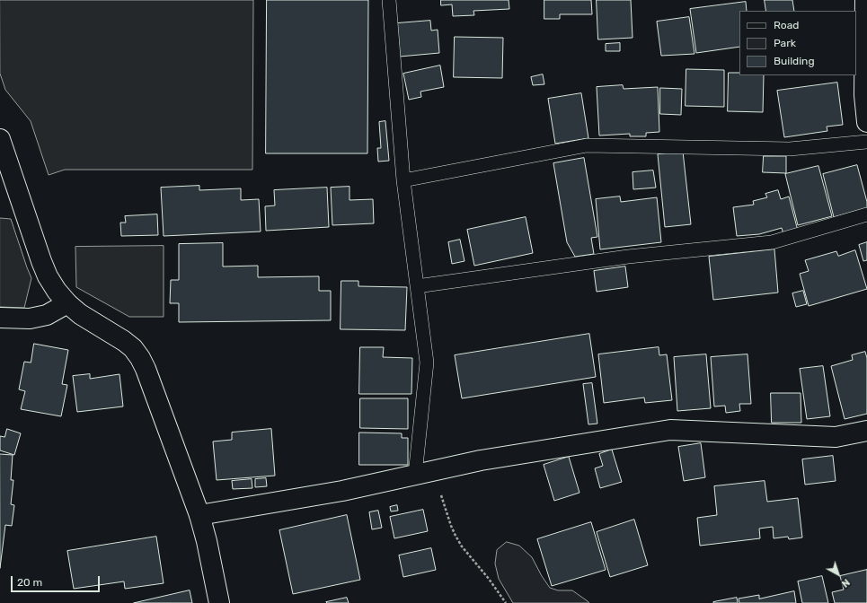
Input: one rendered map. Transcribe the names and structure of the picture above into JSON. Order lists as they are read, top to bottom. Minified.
{"legend":["Road","Park","Building"],"scale_bar":"20 m","north":"bottom right"}
